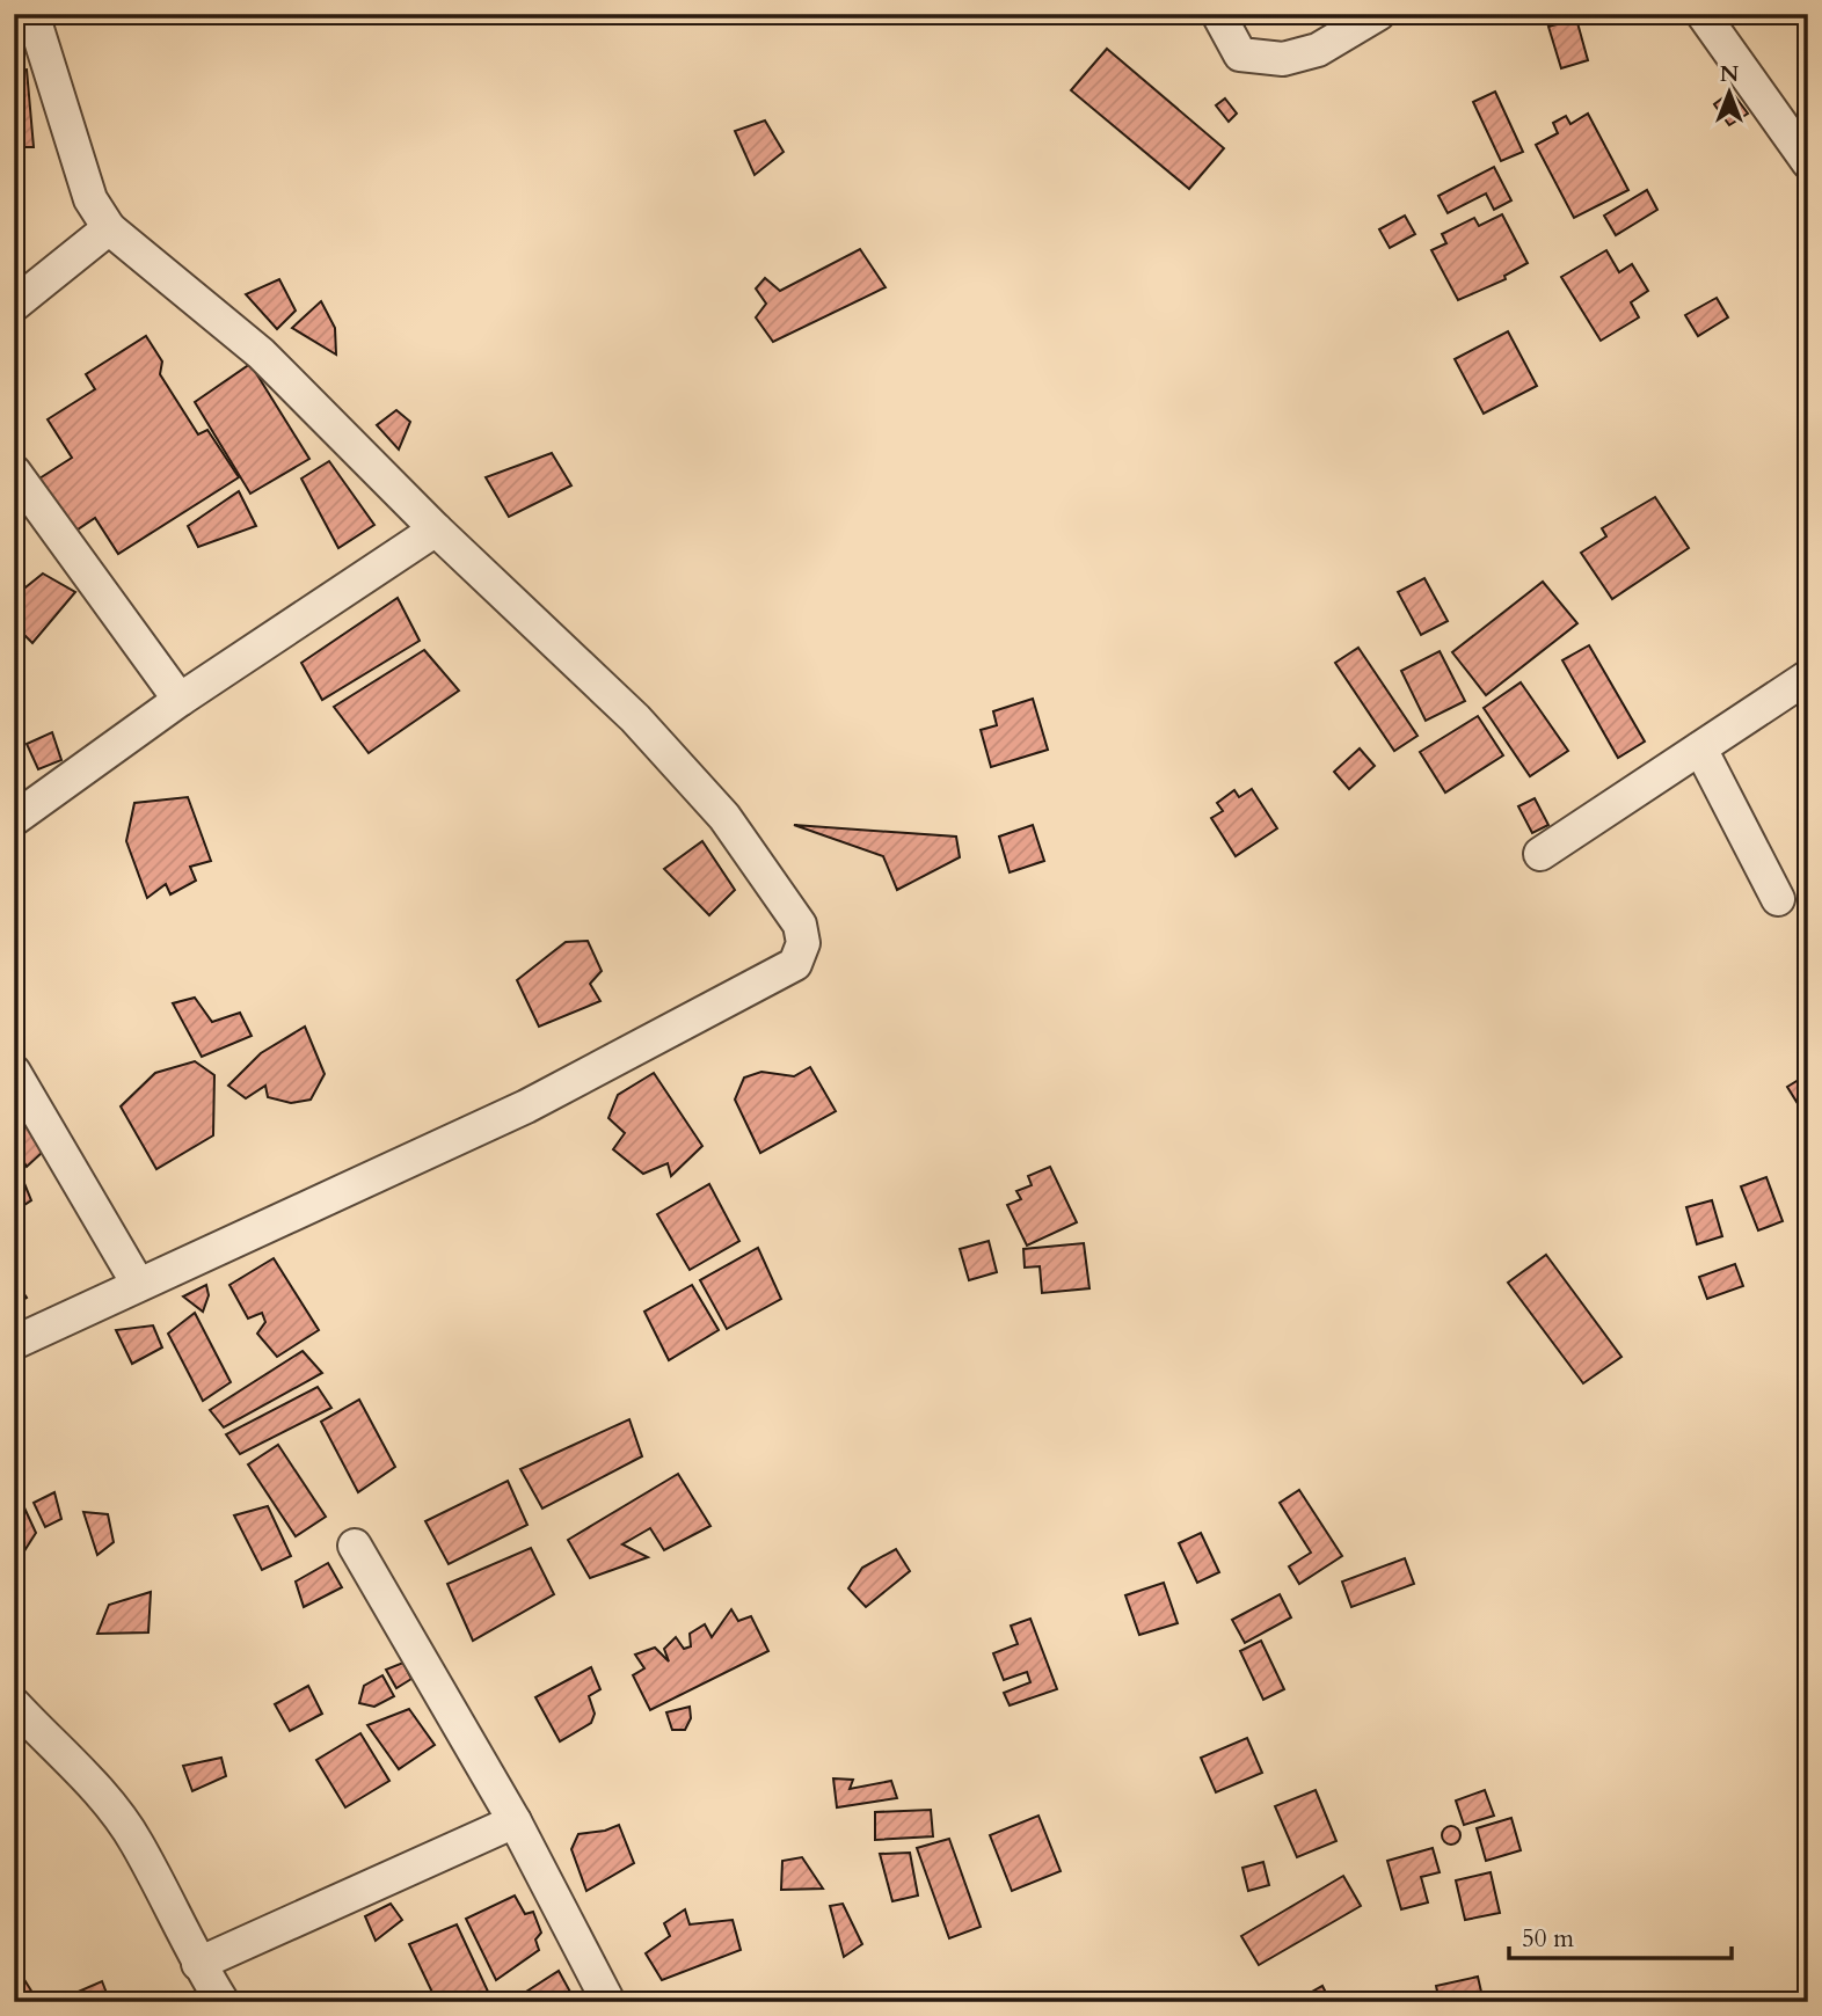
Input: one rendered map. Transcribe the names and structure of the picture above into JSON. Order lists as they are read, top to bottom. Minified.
{"scale_bar":"50 m","north":"top"}
